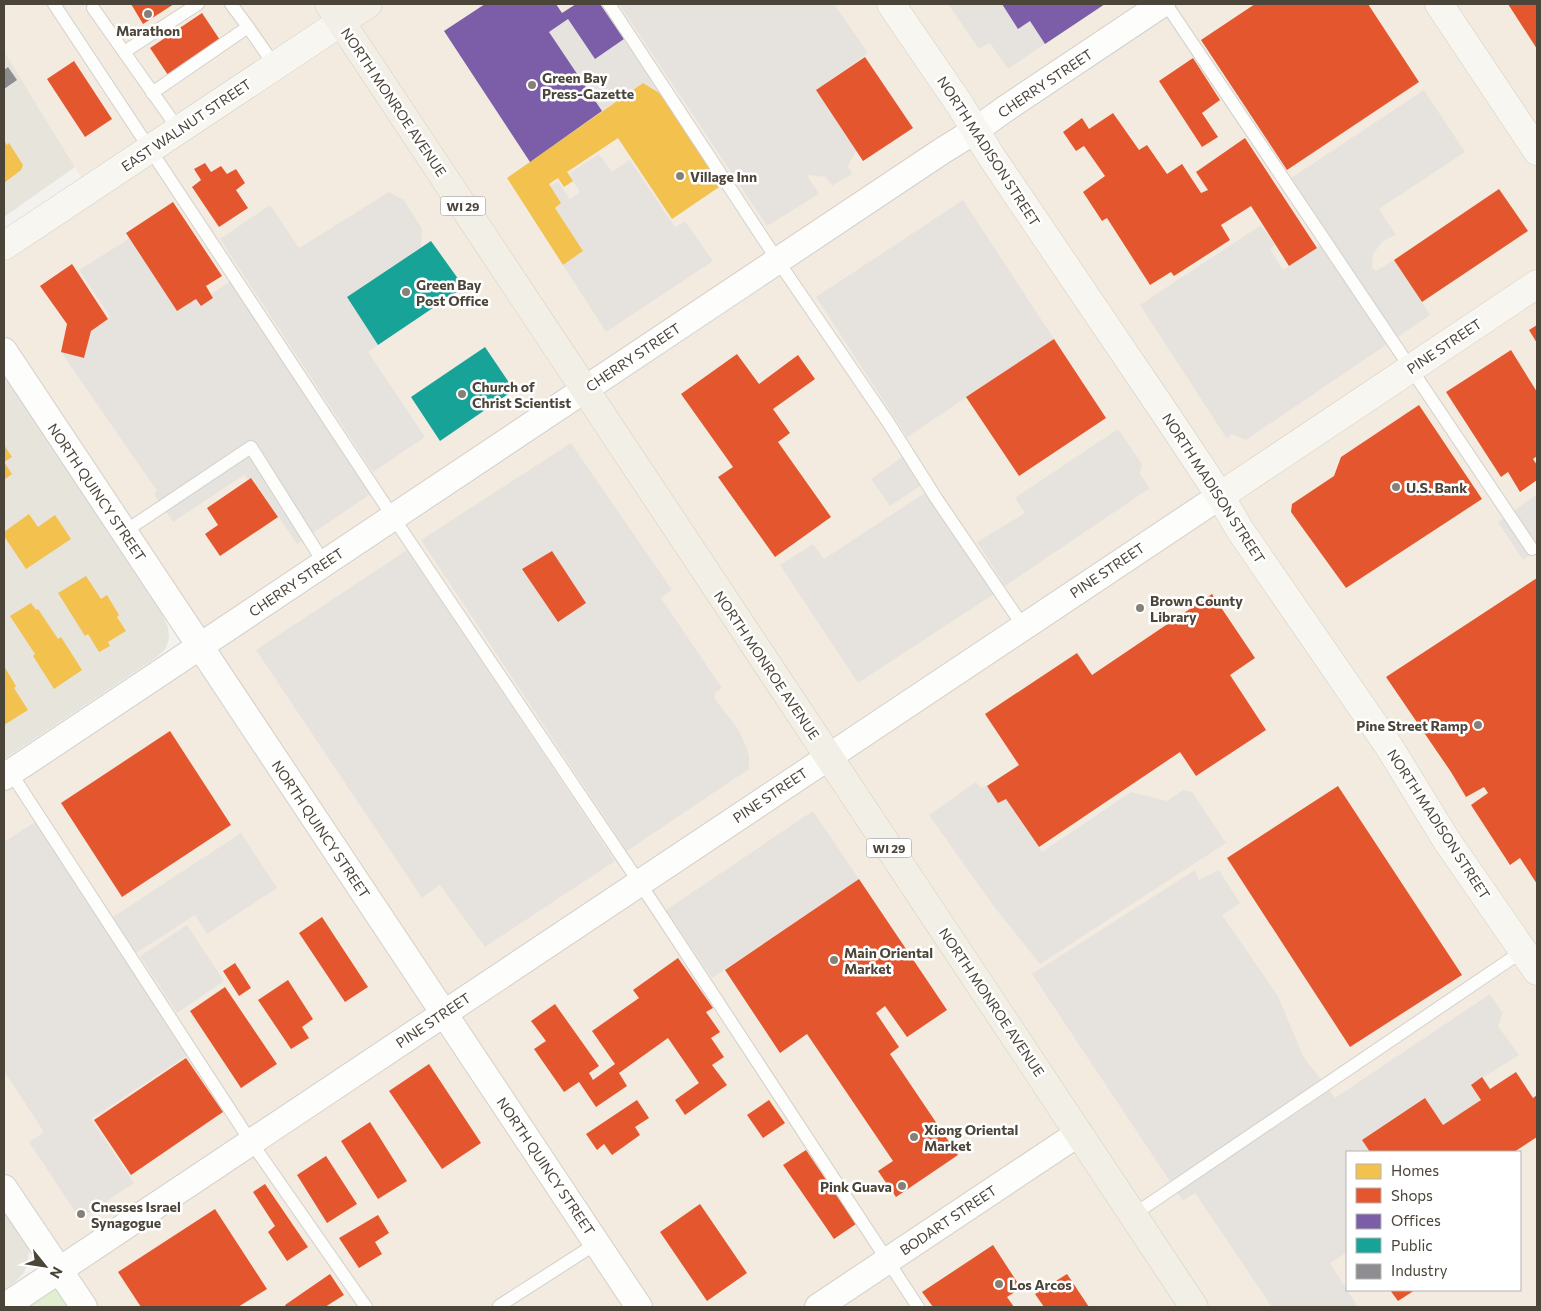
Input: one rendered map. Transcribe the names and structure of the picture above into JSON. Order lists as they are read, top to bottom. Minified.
{"streets":{"main road":["NORTH MONROE AVENUE","EAST WALNUT STREET","NORTH MADISON STREET","WI 29","PINE STREET"],"street":["CHERRY STREET","NORTH QUINCY STREET","BODART STREET"]},"crossings":[["CHERRY STREET","NORTH MONROE AVENUE"],["CHERRY STREET","NORTH MADISON STREET"],["CHERRY STREET","NORTH QUINCY STREET"],["NORTH MONROE AVENUE","EAST WALNUT STREET"],["NORTH MONROE AVENUE","PINE STREET"],["NORTH MONROE AVENUE","BODART STREET"],["NORTH MADISON STREET","PINE STREET"],["PINE STREET","NORTH QUINCY STREET"]],"places":["Marathon","Green Bay Press-Gazette","Village Inn","Green Bay Post Office","Church of Christ Scientist","U.S. Bank","Brown County Library","Pine Street Ramp","Main Oriental Market","Xiong Oriental Market","Pink Guava","Cnesses Israel Synagogue","Los Arcos"],"legend":["Homes","Shops","Offices","Public","Industry"],"north":"bottom right"}
